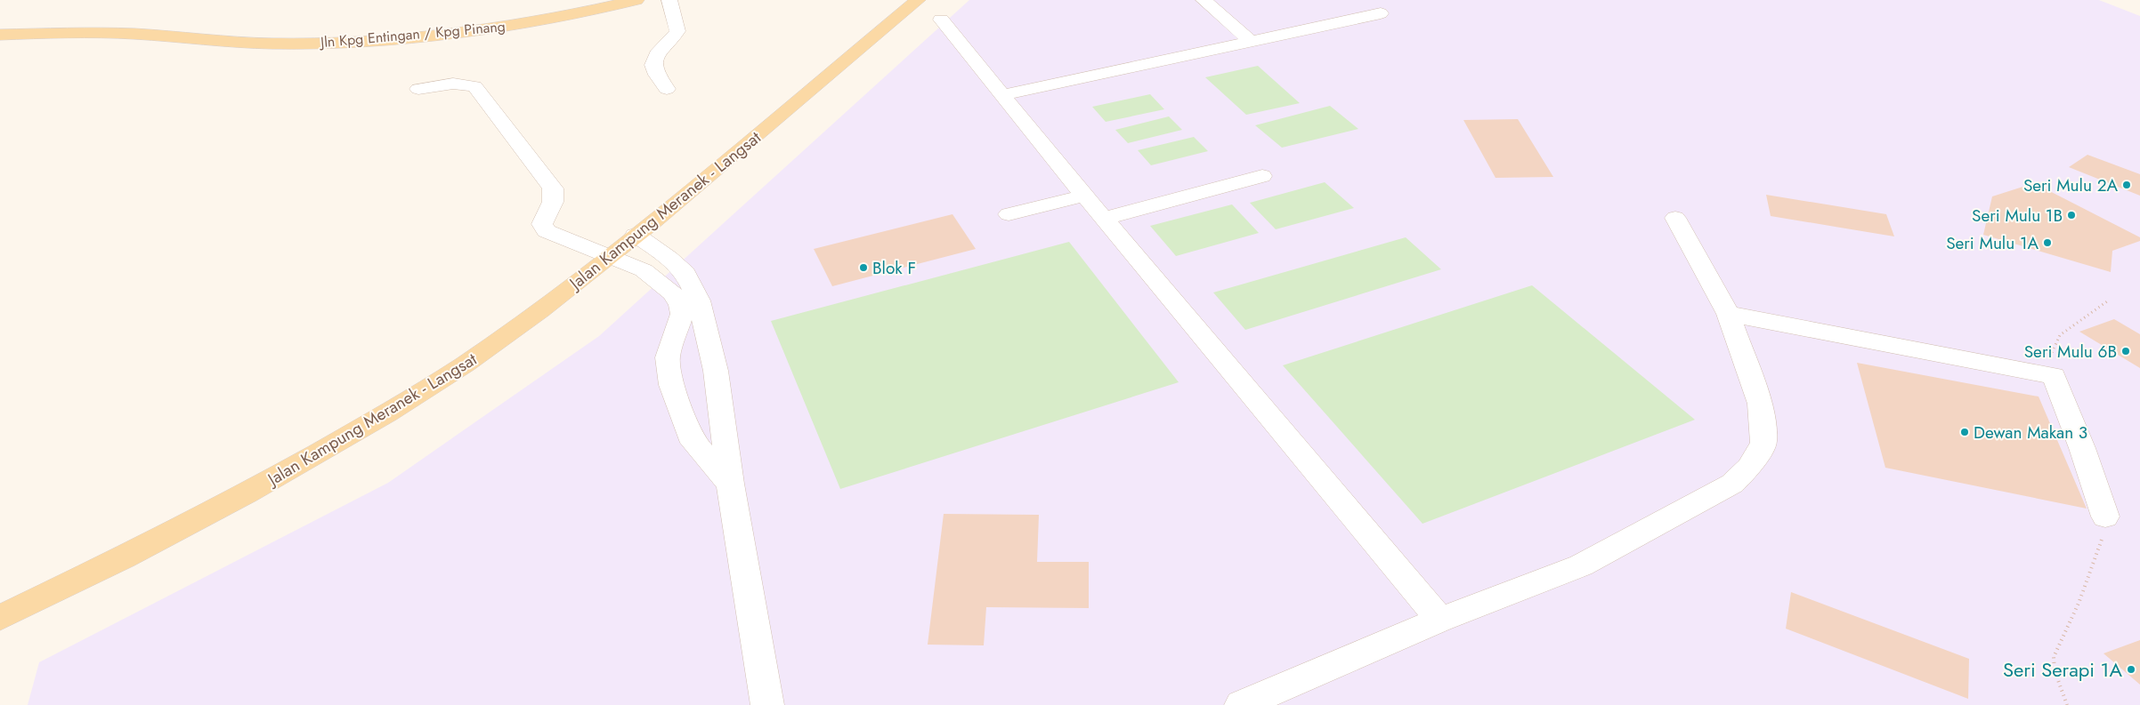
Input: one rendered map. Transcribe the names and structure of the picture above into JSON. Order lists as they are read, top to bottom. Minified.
{"streets":{"main road":["Jln Kpg Entingan / Kpg Pinang","Jalan Kampung Meranek - Langsat"]},"places":["Seri Mulu 2A","Seri Mulu 1B","Seri Mulu 1A","Blok F","Seri Mulu 6B","Dewan Makan 3","Seri Serapi 1A"]}
